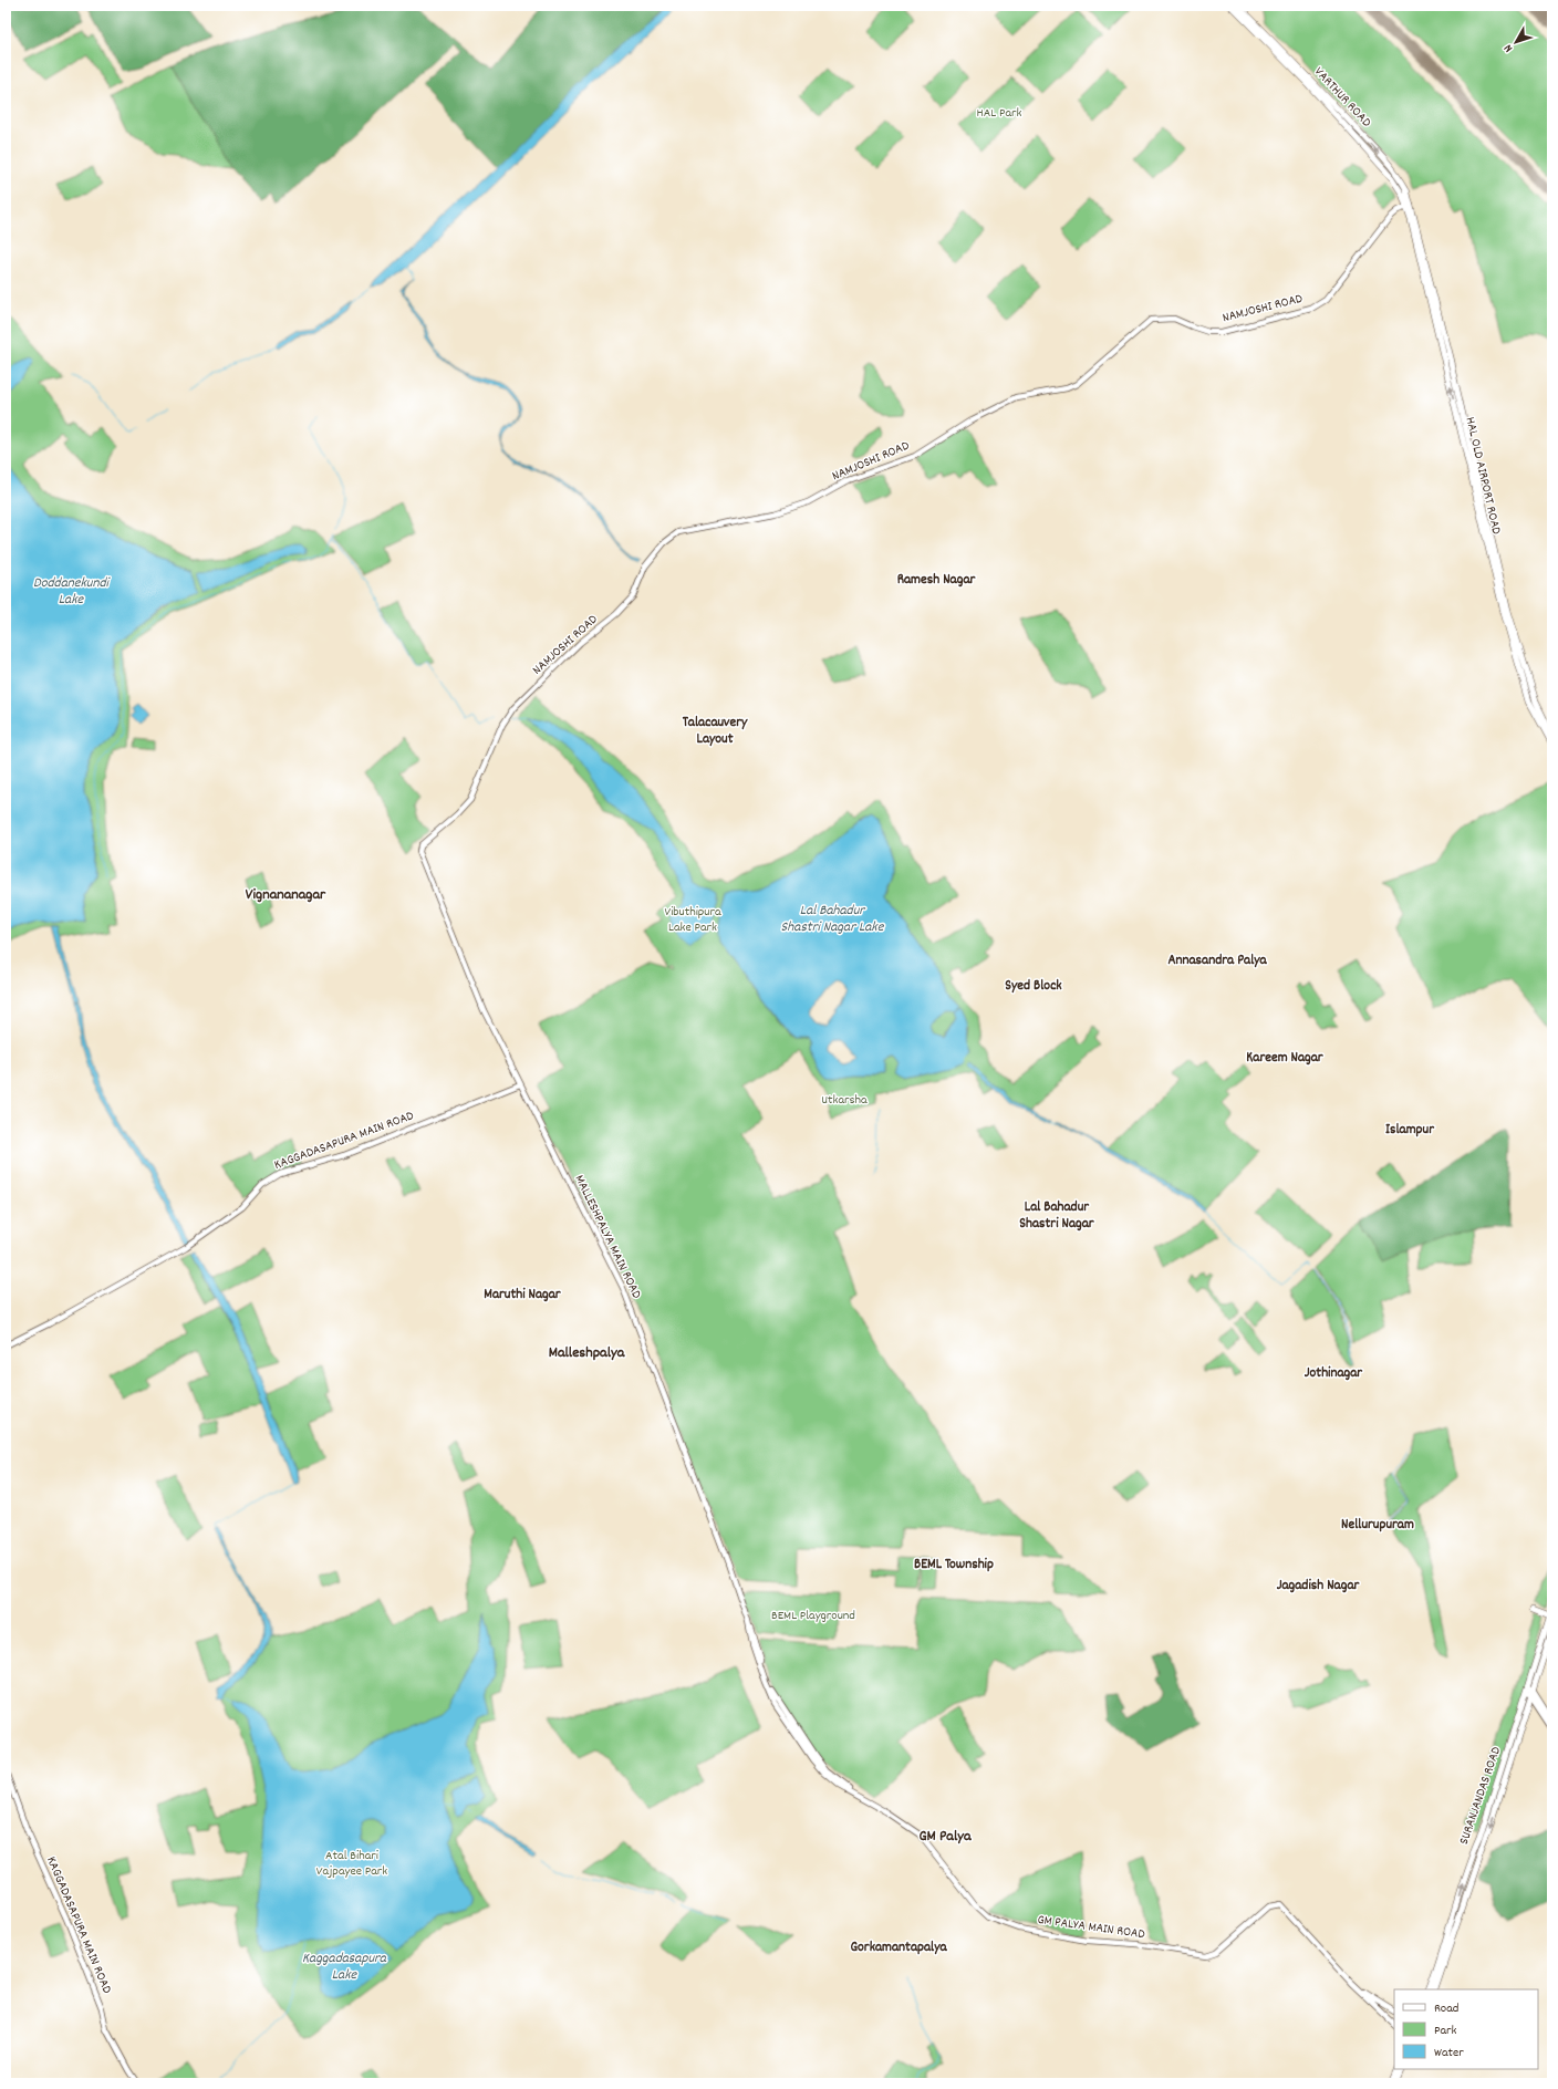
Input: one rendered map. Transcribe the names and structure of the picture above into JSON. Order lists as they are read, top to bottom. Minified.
{"streets":{"main road":["VARTHUR ROAD","NAMJOSHI ROAD","HAL OLD AIRPORT ROAD","KAGGADASAPURA MAIN ROAD","MALLESHPALYA MAIN ROAD","SURANJANDAS ROAD","GM PALYA MAIN ROAD"]},"crossings":[["VARTHUR ROAD","NAMJOSHI ROAD"],["VARTHUR ROAD","HAL OLD AIRPORT ROAD"],["NAMJOSHI ROAD","HAL OLD AIRPORT ROAD"],["NAMJOSHI ROAD","MALLESHPALYA MAIN ROAD"],["KAGGADASAPURA MAIN ROAD","MALLESHPALYA MAIN ROAD"],["MALLESHPALYA MAIN ROAD","GM PALYA MAIN ROAD"]],"districts":["Ramesh Nagar","Talacauvery Layout","Vignananagar","Annasandra Palya","Syed Block","Kareem Nagar","Islampur","Lal Bahadur Shastri Nagar","Maruthi Nagar","Malleshpalya","Jothinagar","Nellurupuram","BEML Township","Jagadish Nagar","GM Palya","Gorkamantapalya"],"water":["Doddanekundi Lake","Lal Bahadur Shastri Nagar Lake","Kaggadasapura Lake"],"parks":["HAL Park","Vibuthipura Lake Park","Utkarsha","BEML Playground","Atal Bihari Vajpayee Park"],"legend":["Road","Park","Water"],"north":"bottom left"}
